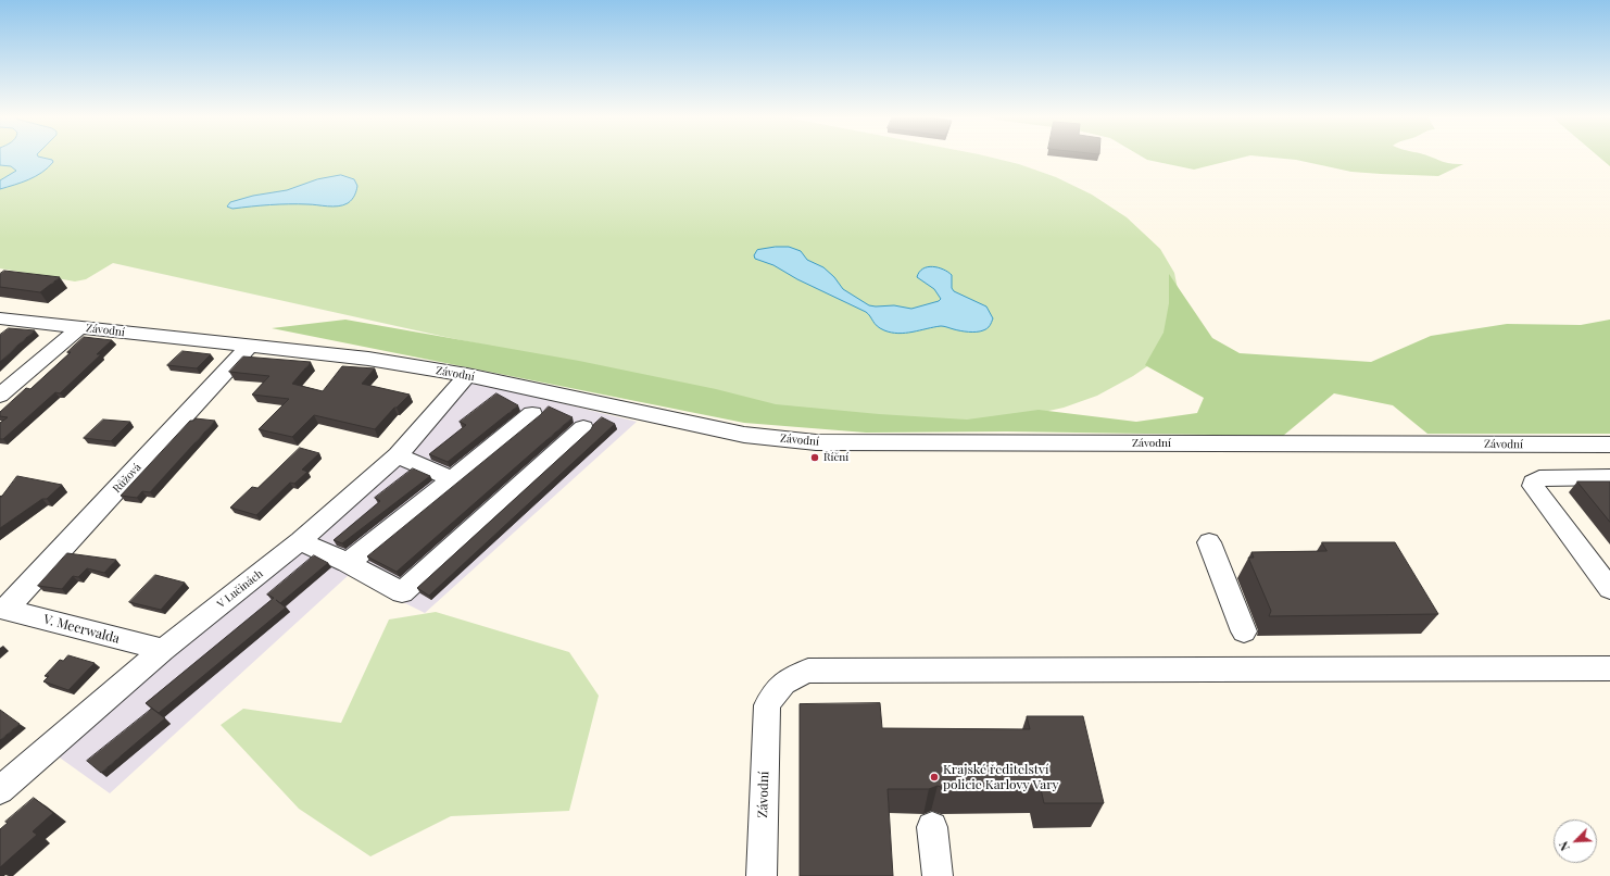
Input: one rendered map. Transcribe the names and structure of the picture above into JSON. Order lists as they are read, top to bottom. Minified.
{"streets":{"street":["Závodní","Růžová","V Lučinách","V. Meerwalda"]},"crossings":[["Závodní","Růžová"],["Závodní","V Lučinách"],["Růžová","V. Meerwalda"],["V Lučinách","V. Meerwalda"]],"places":["Říční","Krajské ředitelství policie Karlovy Vary"],"north":"bottom left"}
